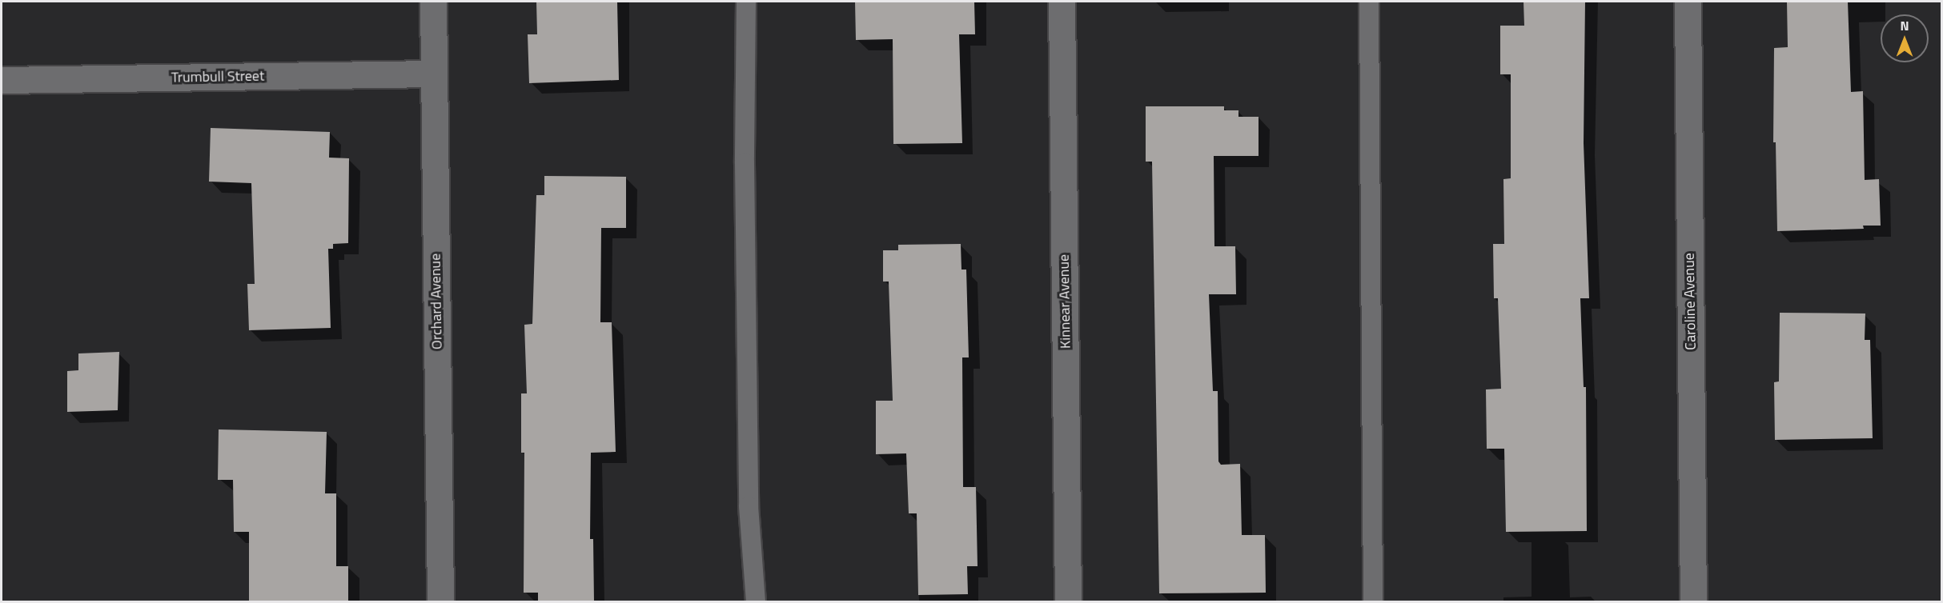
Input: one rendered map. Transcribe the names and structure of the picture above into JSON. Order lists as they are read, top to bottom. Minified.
{"streets":{"street":["Trumbull Street","Orchard Avenue","Kinnear Avenue","Caroline Avenue"]},"crossings":[["Trumbull Street","Orchard Avenue"]],"north":"top"}
